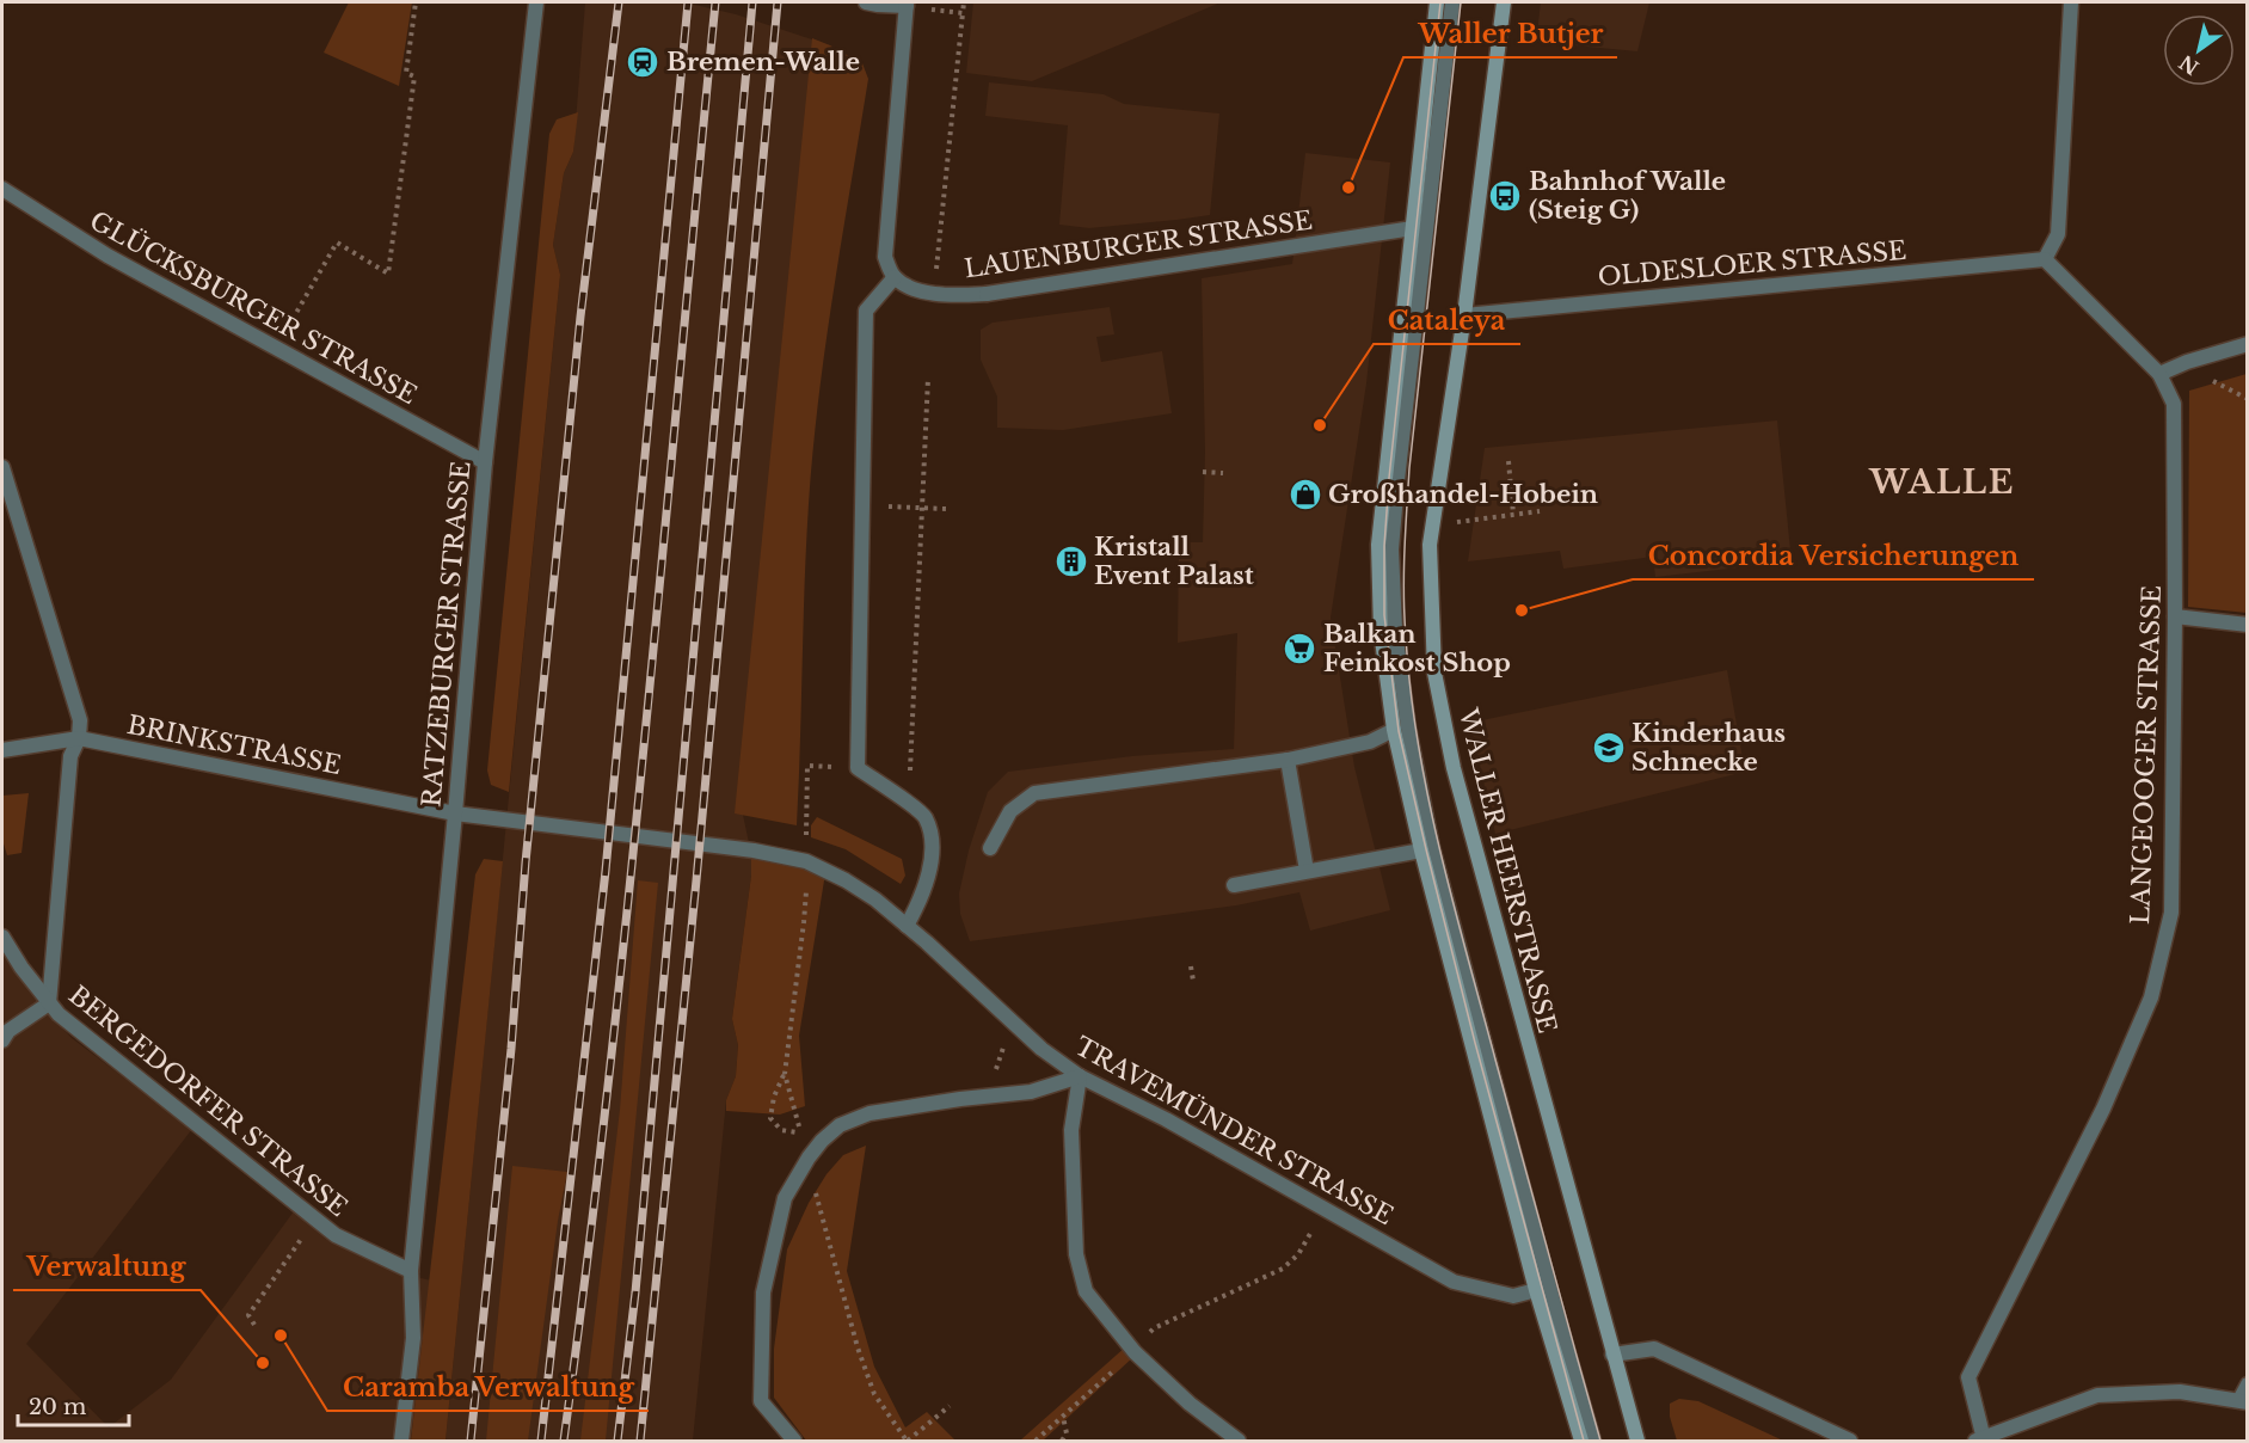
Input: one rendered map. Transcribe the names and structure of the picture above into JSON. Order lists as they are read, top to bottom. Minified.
{"streets":{"main road":["WALLER HEERSTRASSE"],"street":["LAUENBURGER STRASSE","OLDESLOER STRASSE","GLÜCKSBURGER STRASSE","RATZEBURGER STRASSE","BRINKSTRASSE","LANGEOOGER STRASSE","BERGEDORFER STRASSE","TRAVEMÜNDER STRASSE"]},"crossings":[["OLDESLOER STRASSE","WALLER HEERSTRASSE"],["GLÜCKSBURGER STRASSE","RATZEBURGER STRASSE"],["RATZEBURGER STRASSE","BRINKSTRASSE"],["RATZEBURGER STRASSE","BERGEDORFER STRASSE"],["RATZEBURGER STRASSE","TRAVEMÜNDER STRASSE"],["BRINKSTRASSE","TRAVEMÜNDER STRASSE"]],"districts":["WALLE"],"places":{"station":["Bremen-Walle"],"other":["Waller Butjer","Cataleya","Concordia Versicherungen","Caramba Verwaltung","Verwaltung"],"bus stop":["Bahnhof Walle (Steig G)"],"shop":["Großhandel-Hobein"],"building":["Kristall Event Palast"],"supermarket":["Balkan Feinkost Shop"],"school or university":["Kinderhaus Schnecke"]},"scale_bar":"20 m","north":"bottom left"}
